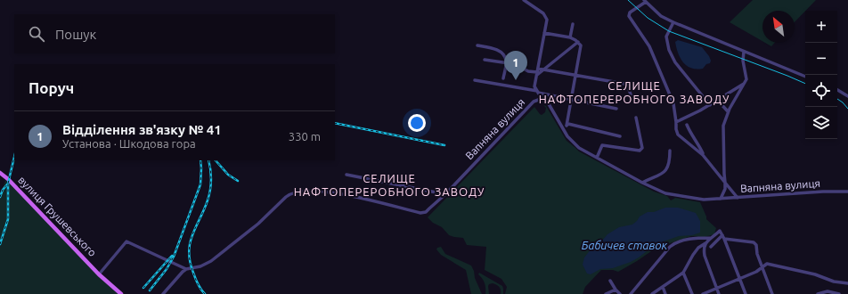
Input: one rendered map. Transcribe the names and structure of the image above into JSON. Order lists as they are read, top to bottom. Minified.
{"streets":{"main road":["вулиця Грушевського"],"street":["Вапняна вулиця"]},"districts":["СЕЛИЩЕ НАФТОПЕРЕРОБНОГО ЗАВОДУ","СЕЛИЩЕ НАФТОПЕРЕРОБНОГО ЗАВОДУ"],"water":["Бабичев ставок"],"north":"top left","page":{"map_buttons":["+","−"],"search":"Пошук","pins":"1","heading":"Поруч","list":[{"mark":"1","name":"Відділення зв'язку № 41","note":"Установа · Шкодова гора","value":"330 m"}]}}
